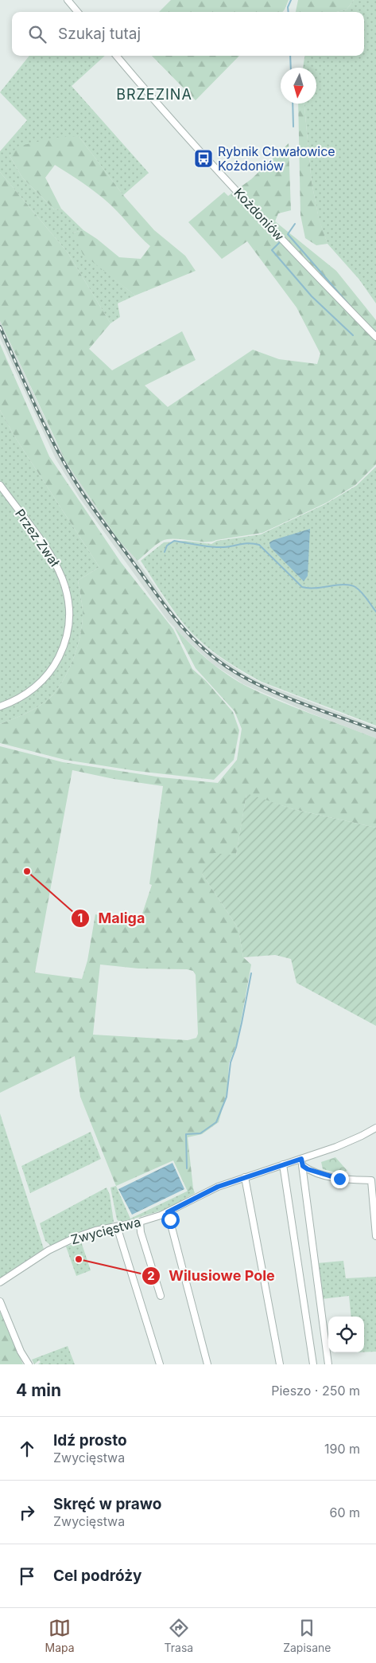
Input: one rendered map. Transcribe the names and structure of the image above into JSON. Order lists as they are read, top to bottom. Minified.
{"streets":{"street":["Kożdoniów","Przez Zwał","Zwycięstwa"]},"districts":["BRZEZINA"],"places":{"bus stop":["Rybnik Chwałowice Kożdoniów"],"other":["Maliga","Wilusiowe Pole"]},"north":"bottom","page":{"search":"Szukaj tutaj","heading":["4 min","Pieszo · 250 m"],"list":[["Idź prosto","Zwycięstwa","190 m"],["Skręć w prawo","Zwycięstwa","60 m"],"Cel podróży"],"nav":["Mapa","Trasa","Zapisane"]}}
